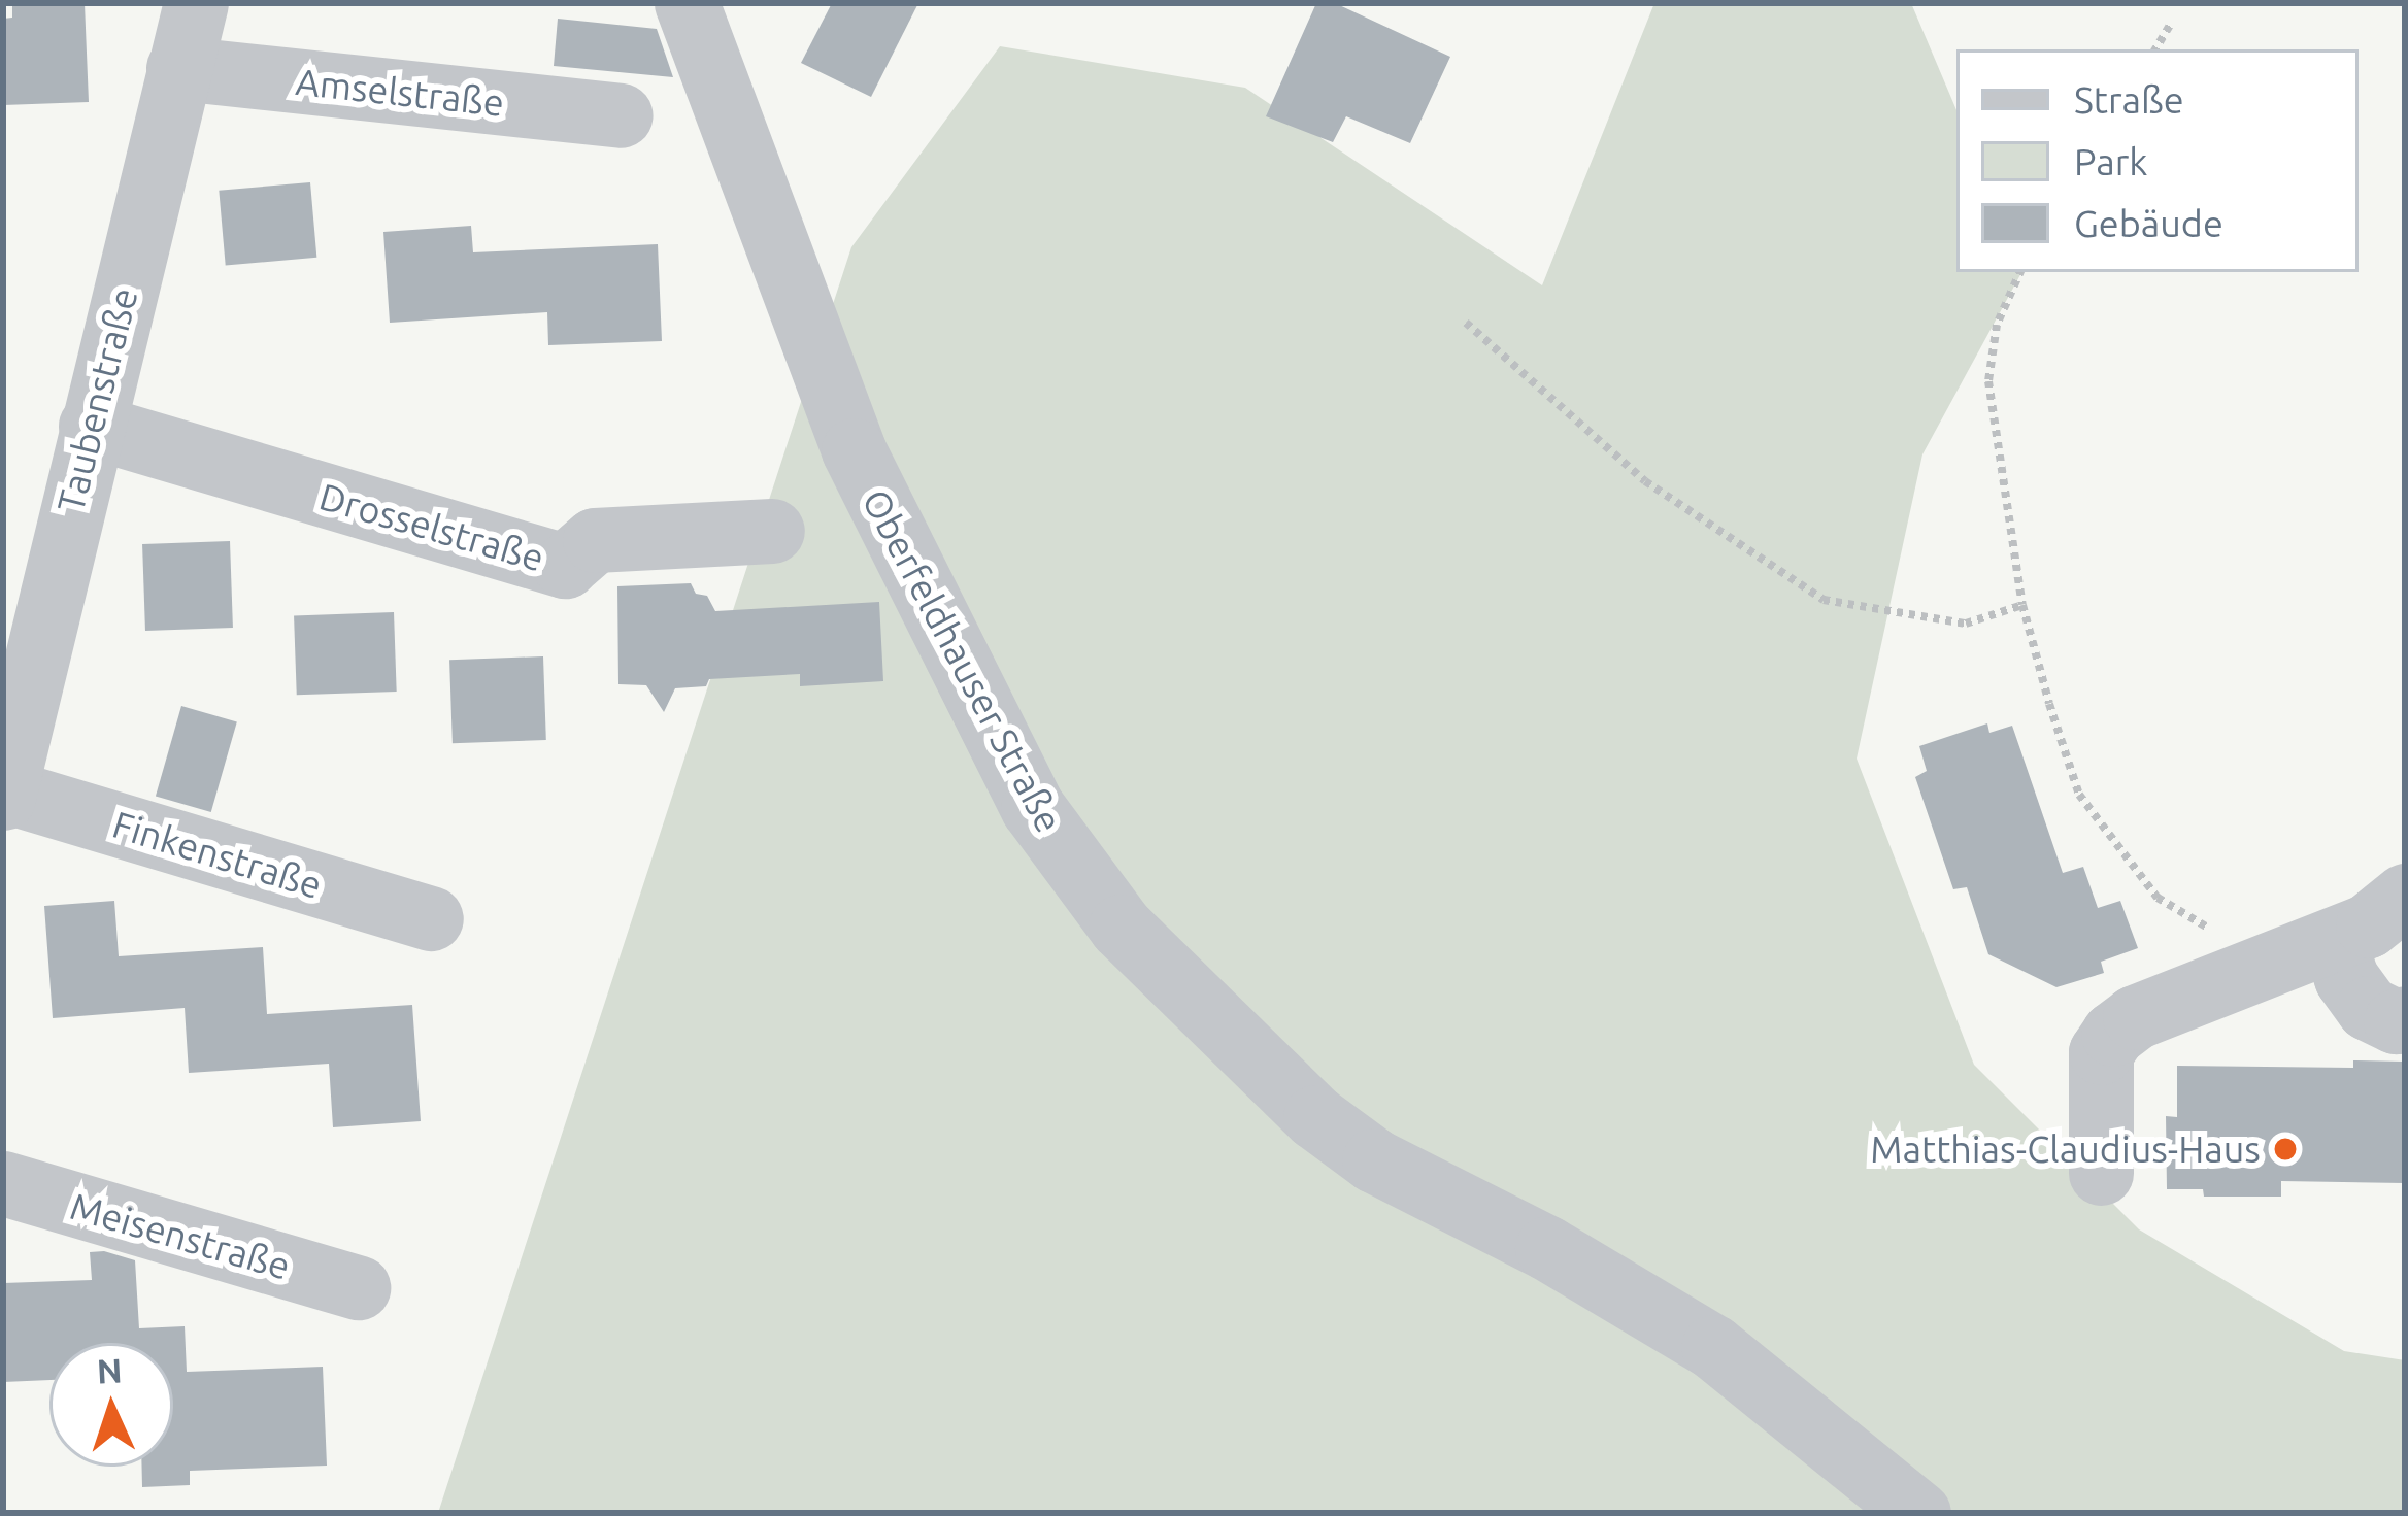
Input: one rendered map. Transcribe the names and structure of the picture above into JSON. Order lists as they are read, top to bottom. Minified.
{"streets":{"street":["Amselstraße","Taubenstraße","Drosselstraße","Oberfeldhauser Straße","Finkenstraße","Meisenstraße"]},"crossings":[["Amselstraße","Taubenstraße"],["Taubenstraße","Drosselstraße"],["Taubenstraße","Finkenstraße"]],"places":["Matthias-Claudius-Haus"],"legend":["Straße","Park","Gebäude"],"north":"top"}
